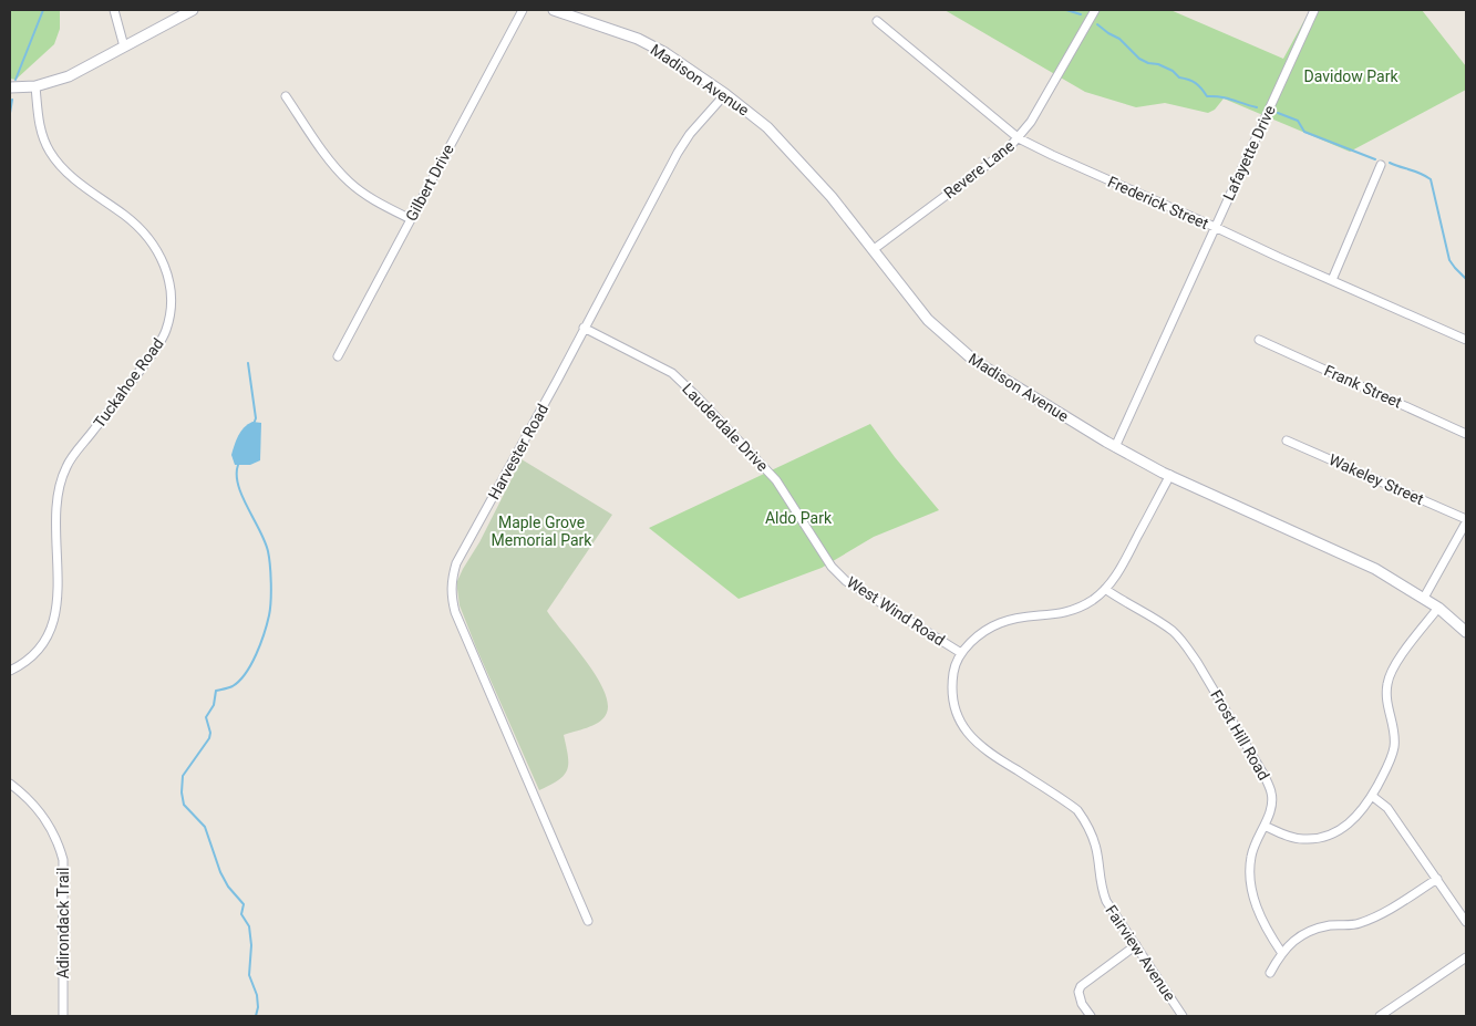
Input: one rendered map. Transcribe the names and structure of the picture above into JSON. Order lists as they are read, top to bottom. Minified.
{"streets":{"street":["Madison Avenue","Lafayette Drive","Revere Lane","Gilbert Drive","Frederick Street","Tuckahoe Road","Frank Street","Lauderdale Drive","Harvester Road","Wakeley Street","West Wind Road","Frost Hill Road","Adirondack Trail","Fairview Avenue"]},"crossings":[["Madison Avenue","Lafayette Drive"],["Madison Avenue","Revere Lane"],["Madison Avenue","Harvester Road"],["Lafayette Drive","Frederick Street"],["Revere Lane","Frederick Street"],["Lauderdale Drive","Harvester Road"],["Lauderdale Drive","West Wind Road"],["West Wind Road","Fairview Avenue"]],"parks":["Davidow Park","Aldo Park","Maple Grove Memorial Park"]}
